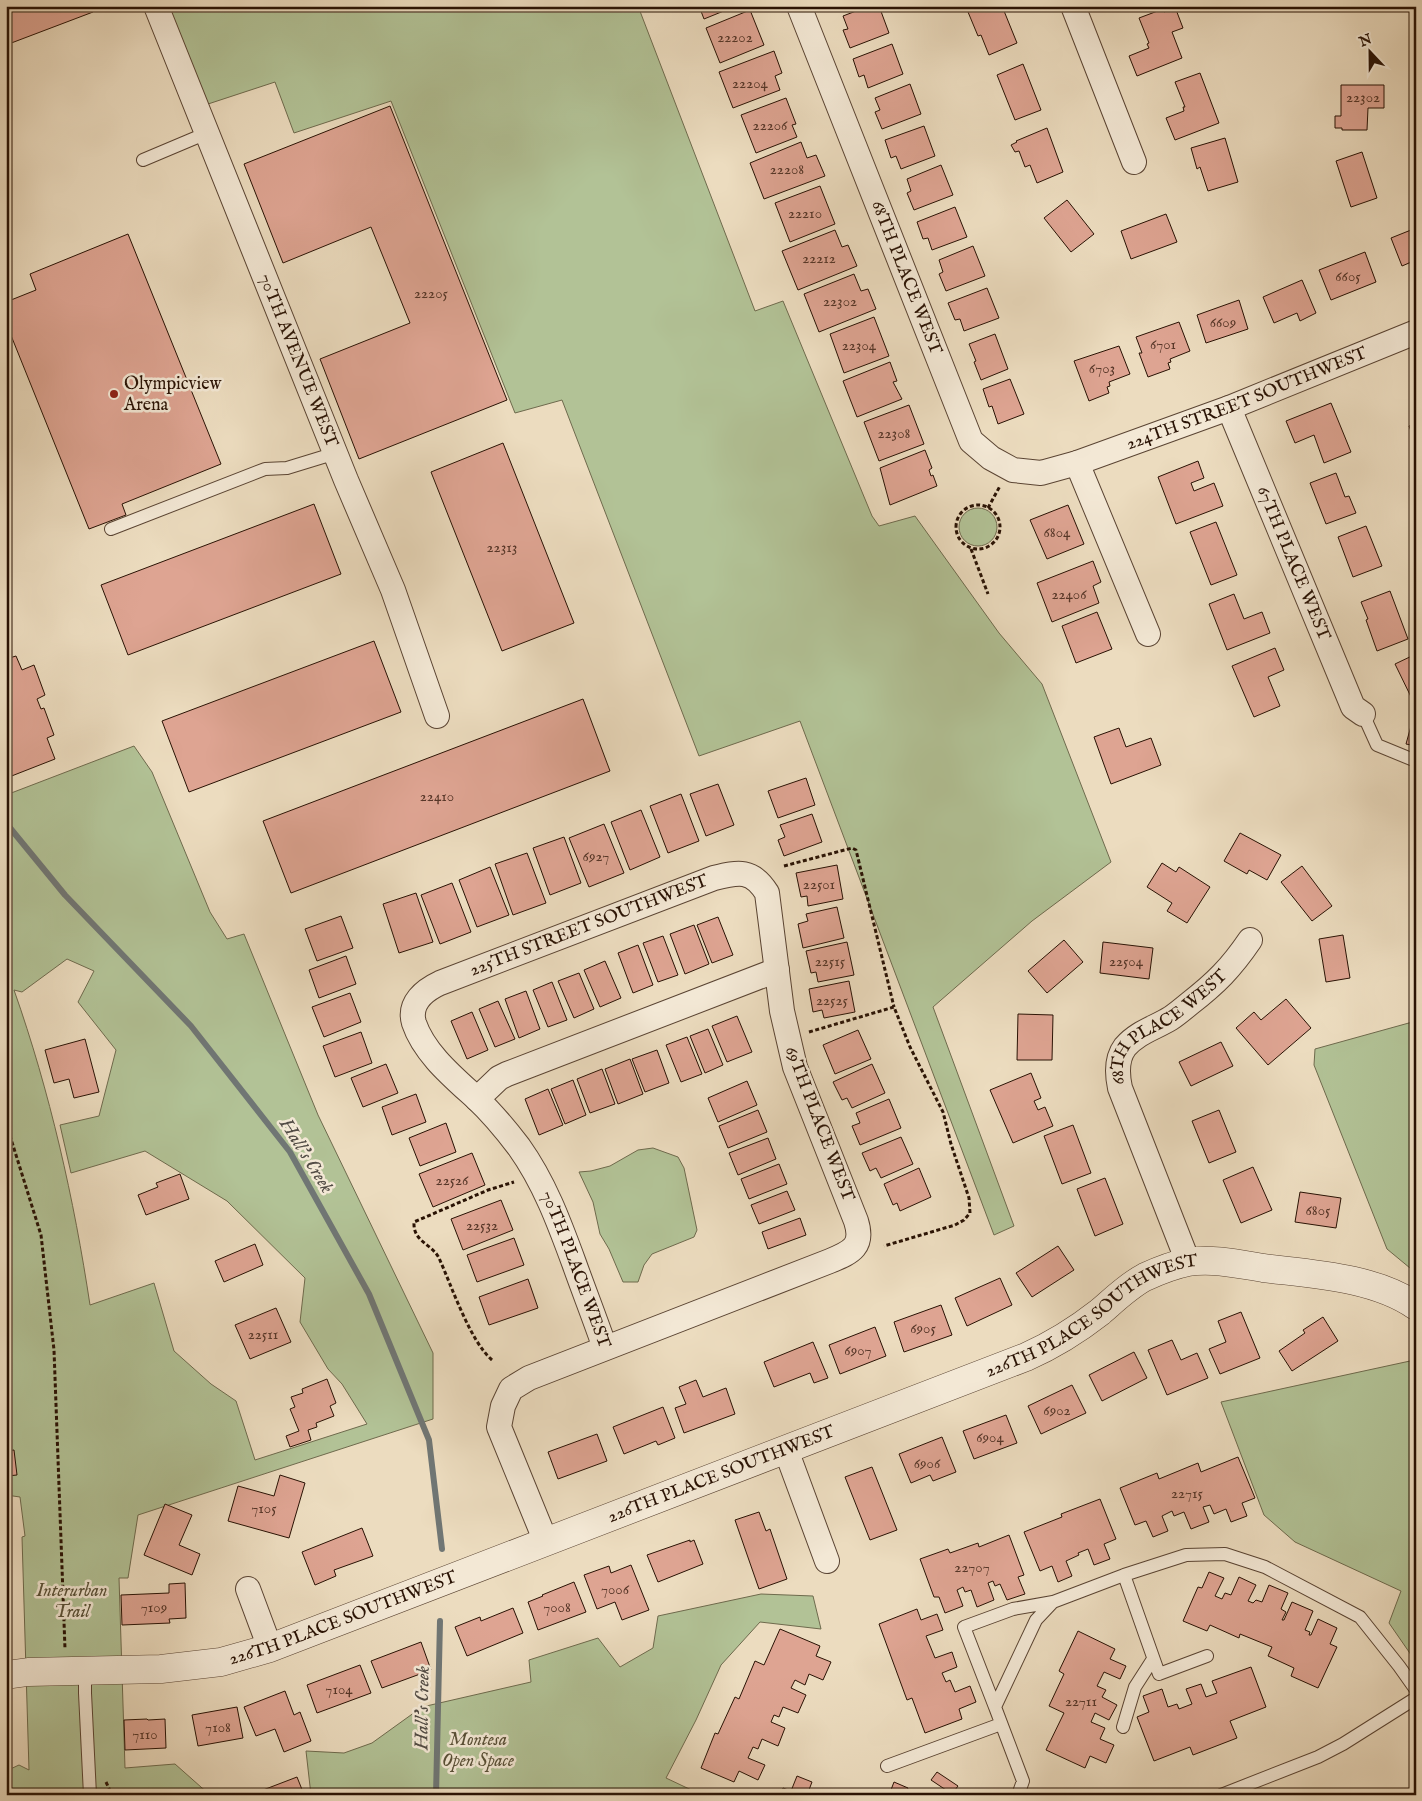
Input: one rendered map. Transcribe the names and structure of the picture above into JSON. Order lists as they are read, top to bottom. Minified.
{"streets":{"street":["68TH PLACE WEST","70TH AVENUE WEST","224TH STREET SOUTHWEST","67TH PLACE WEST","225TH STREET SOUTHWEST","69TH PLACE WEST","70TH PLACE WEST","226TH PLACE SOUTHWEST"]},"crossings":[["68TH PLACE WEST","224TH STREET SOUTHWEST"],["68TH PLACE WEST","226TH PLACE SOUTHWEST"],["224TH STREET SOUTHWEST","67TH PLACE WEST"],["225TH STREET SOUTHWEST","69TH PLACE WEST"],["225TH STREET SOUTHWEST","70TH PLACE WEST"],["69TH PLACE WEST","70TH PLACE WEST"],["70TH PLACE WEST","226TH PLACE SOUTHWEST"]],"water":["Hall's Creek"],"parks":["Interurban Trail","Montesa Open Space"],"places":["Olympicview Arena"],"house_numbers":["22202","22204","22302","22206","22208","22210","22212","6605","22205","22302","6609","6701","22304","6703","22308","6804","22313","22406","22410","6927","22501","22515","22504","22525","22526","6805","22532","6905","22511","6907","6902","6904","6906","22715","7105","22707","7006","7109","7008","7104","22711","7108","7110"],"north":"top"}
